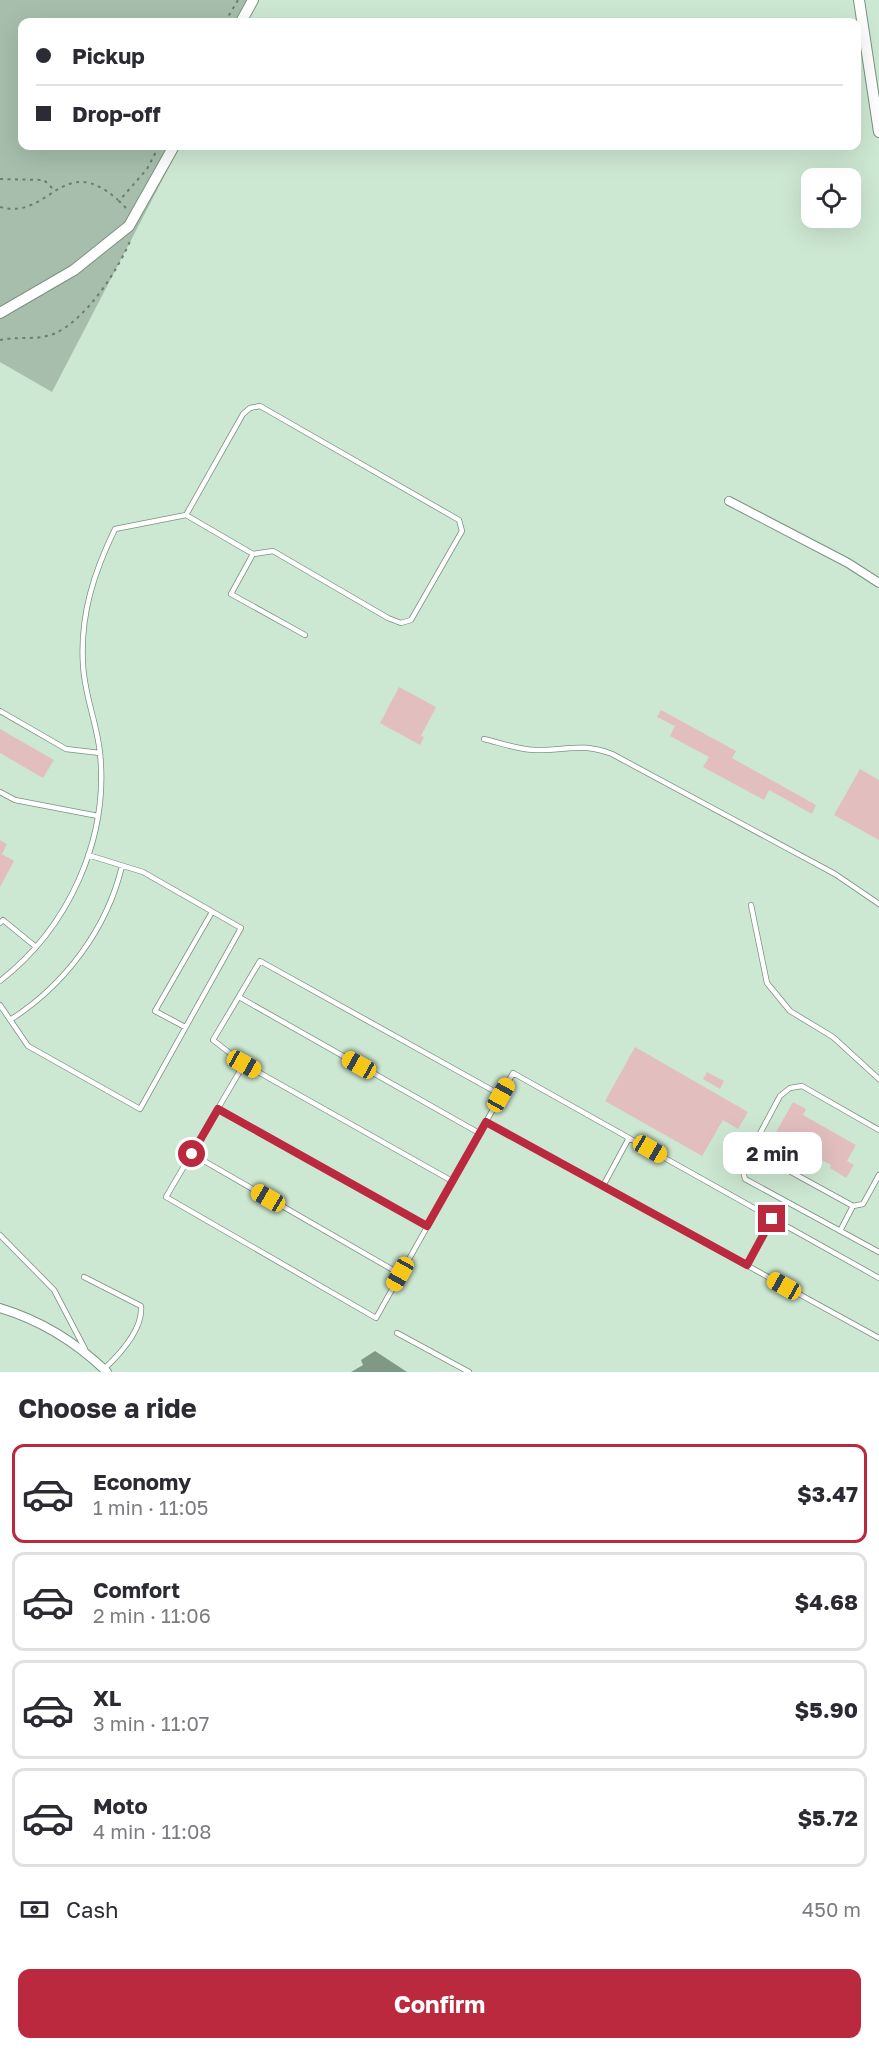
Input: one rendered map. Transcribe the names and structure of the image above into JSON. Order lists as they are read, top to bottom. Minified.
{"page":{"banner":["Pickup","Drop-off"],"bubble":"2 min","heading":"Choose a ride","list":[{"name":"Economy","note":"1 min · 11:05","value":"$3.47"},{"name":"Comfort","note":"2 min · 11:06","value":"$4.68"},{"name":"XL","note":"3 min · 11:07","value":"$5.90"},{"name":"Moto","note":"4 min · 11:08","value":"$5.72"}],"pay":["Cash","450 m"],"buttons":"Confirm"}}
